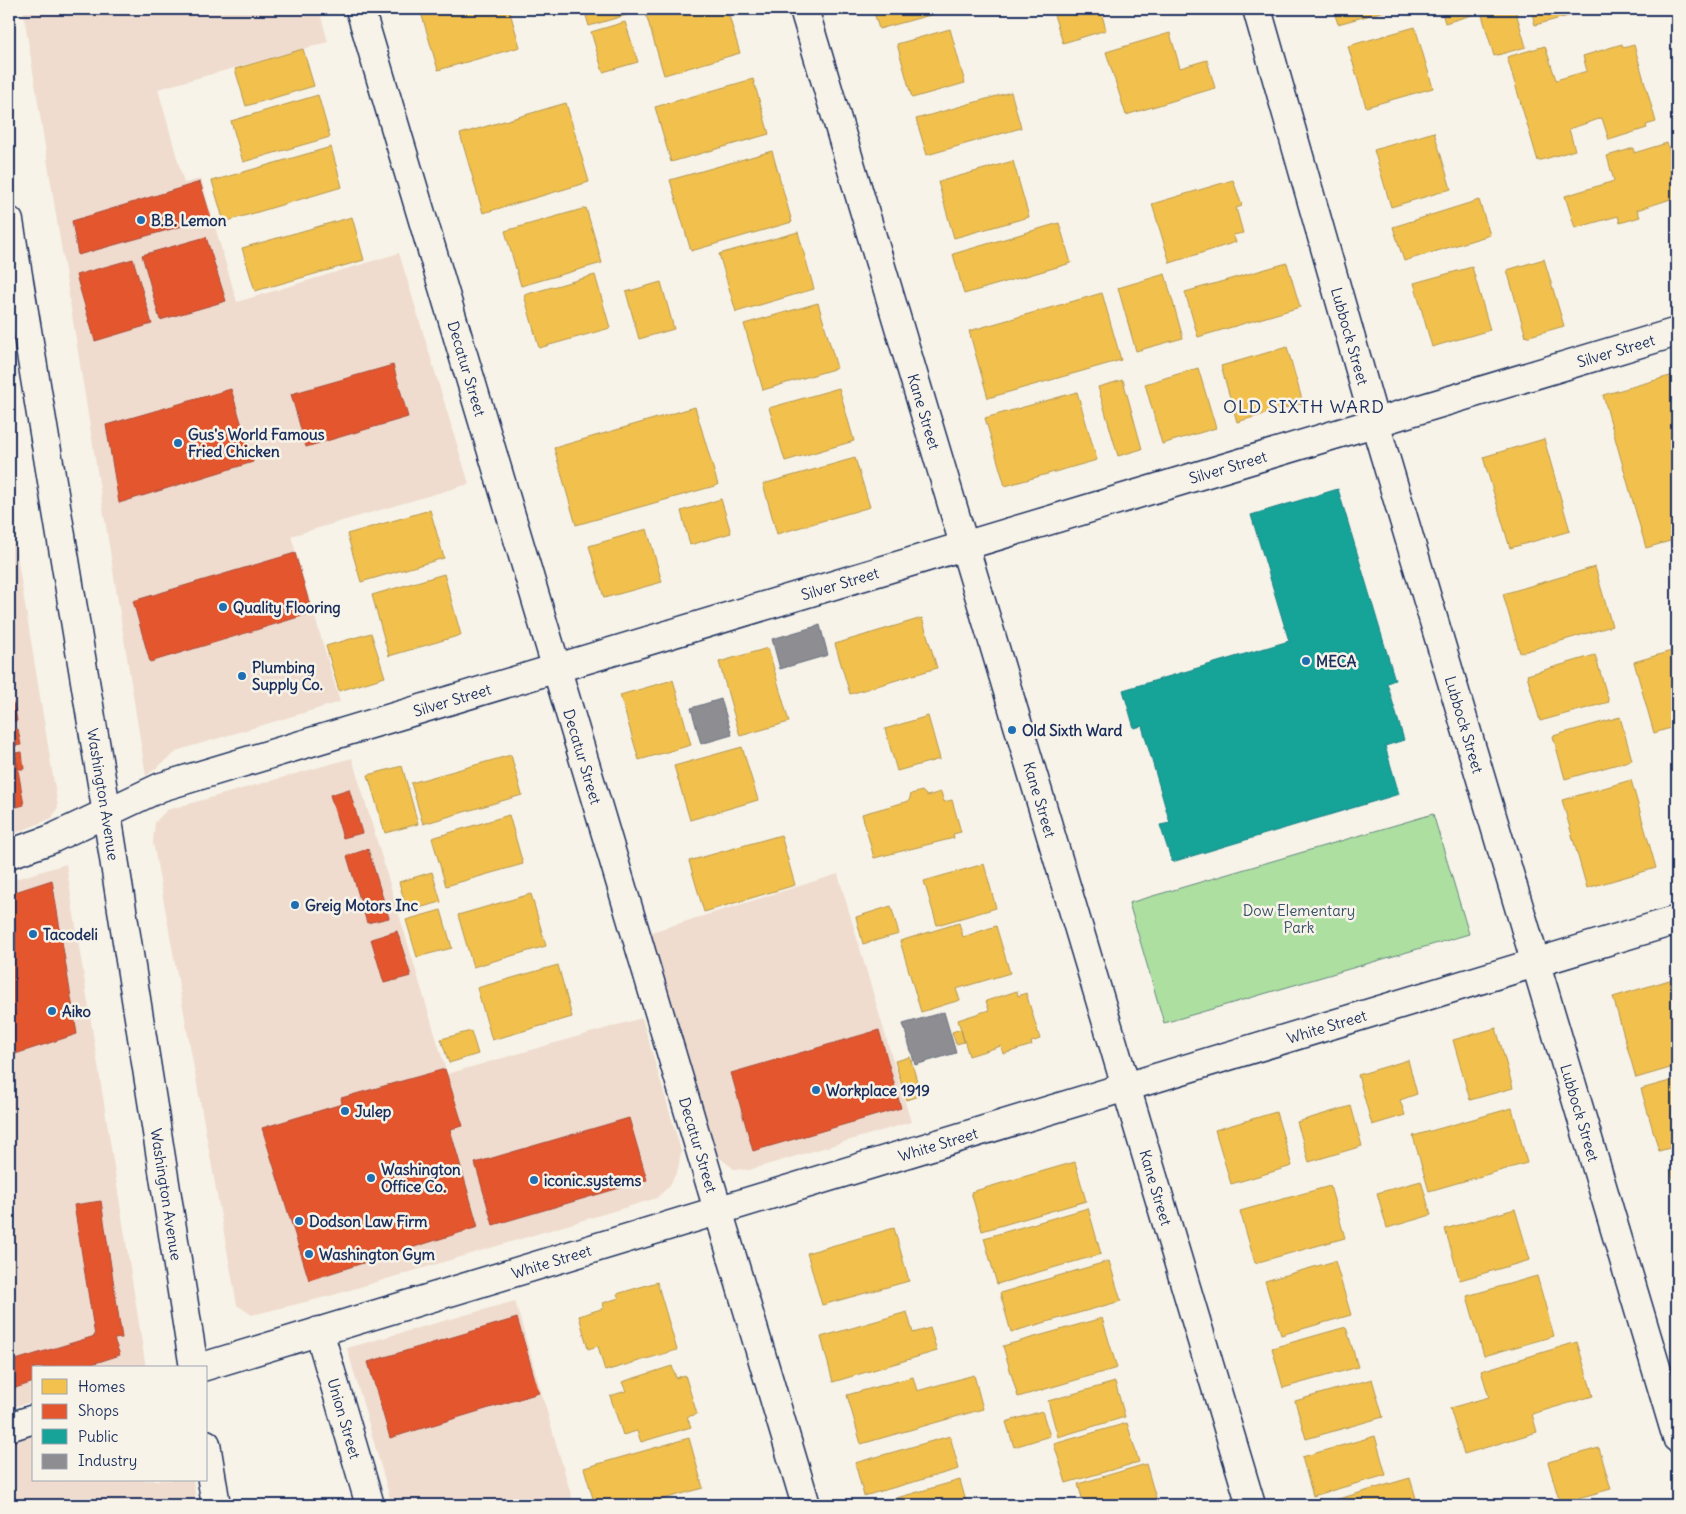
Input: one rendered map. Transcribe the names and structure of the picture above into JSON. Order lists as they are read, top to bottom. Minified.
{"streets":{"street":["Lubbock Street","Silver Street","Decatur Street","Kane Street","Washington Avenue","White Street","Union Street"]},"crossings":[["Lubbock Street","Silver Street"],["Lubbock Street","White Street"],["Silver Street","Decatur Street"],["Silver Street","Kane Street"],["Silver Street","Washington Avenue"],["Decatur Street","White Street"],["Kane Street","White Street"],["White Street","Union Street"]],"districts":["OLD SIXTH WARD"],"parks":["Dow Elementary Park"],"places":["B.B. Lemon","Gus's World Famous Fried Chicken","Quality Flooring","MECA","Plumbing Supply Co.","Old Sixth Ward","Greig Motors Inc","Tacodeli","Aiko","Workplace 1919","Julep","Washington Office Co.","iconic.systems","Dodson Law Firm","Washington Gym"],"legend":["Homes","Shops","Public","Industry"]}
